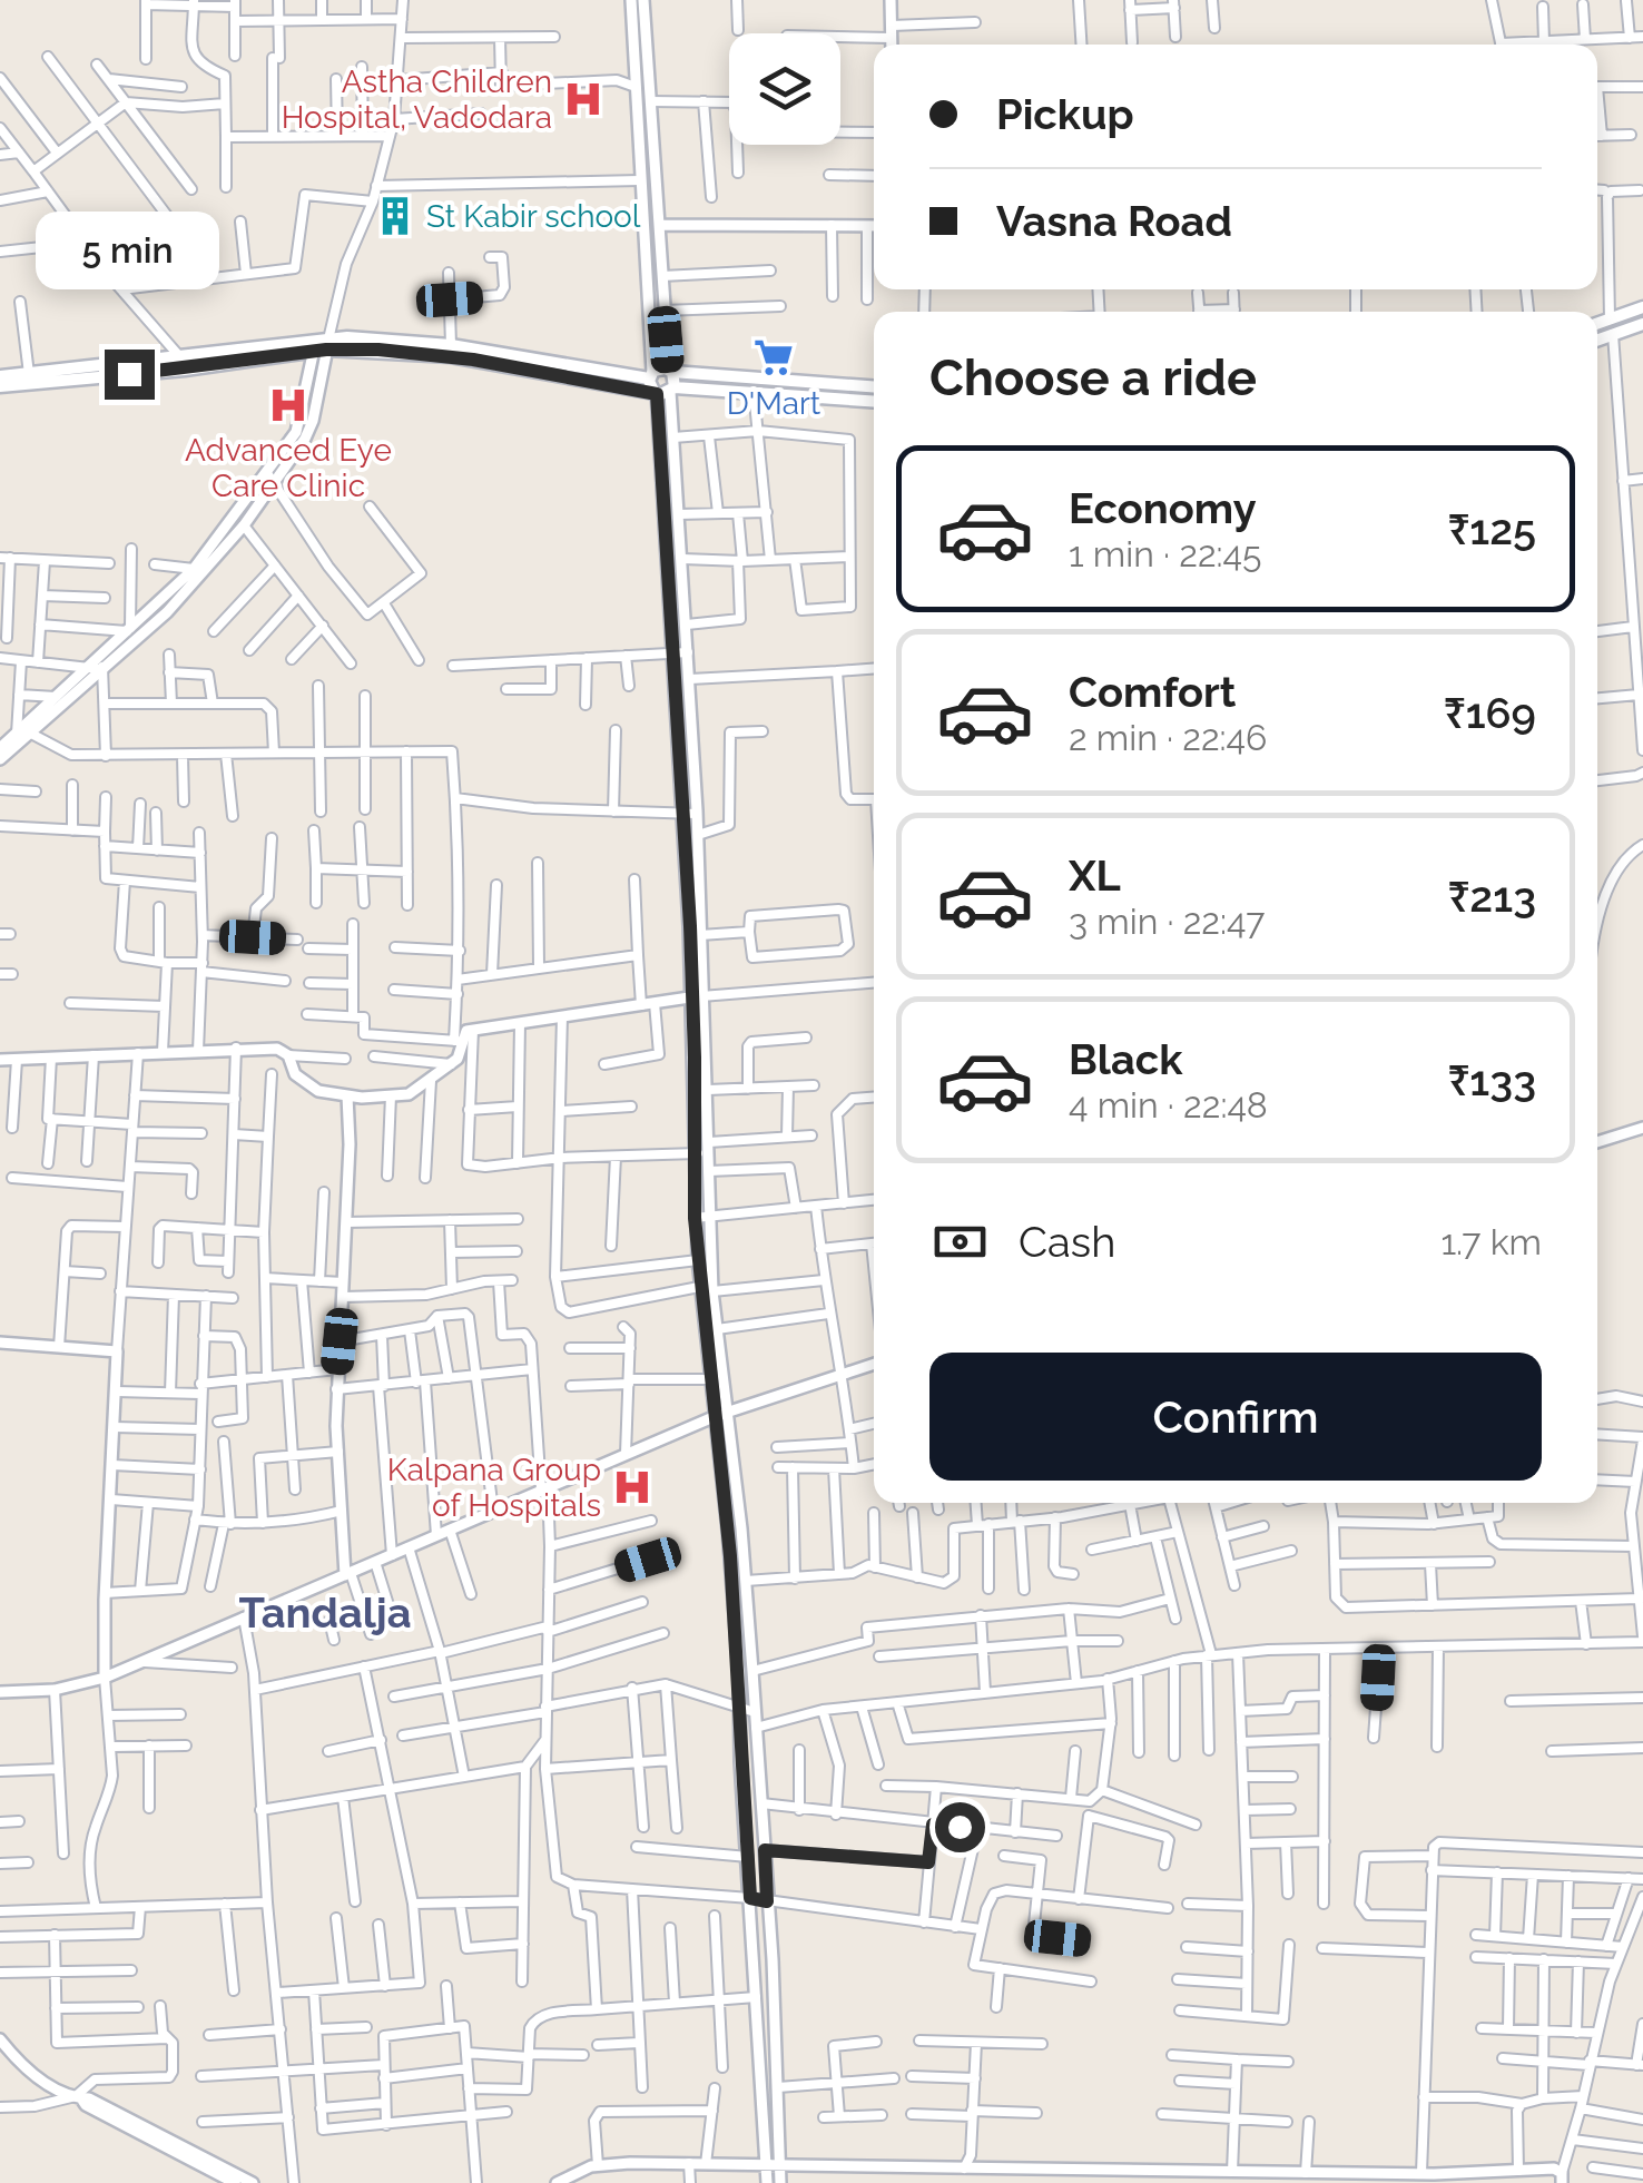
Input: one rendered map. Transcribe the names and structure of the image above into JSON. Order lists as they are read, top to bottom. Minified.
{"districts":["Tandalja"],"places":{"hospital":["Astha Children Hospital, Vadodara","Advanced Eye Care Clinic","Kalpana Group of Hospitals"],"building":["St Kabir school"],"supermarket":["D'Mart"]},"page":{"banner":["Pickup","Vasna Road"],"bubble":"5 min","heading":"Choose a ride","list":[{"name":"Economy","note":"1 min · 22:45","value":"₹125"},{"name":"Comfort","note":"2 min · 22:46","value":"₹169"},{"name":"XL","note":"3 min · 22:47","value":"₹213"},{"name":"Black","note":"4 min · 22:48","value":"₹133"}],"pay":["Cash","1.7 km"],"buttons":"Confirm"}}
